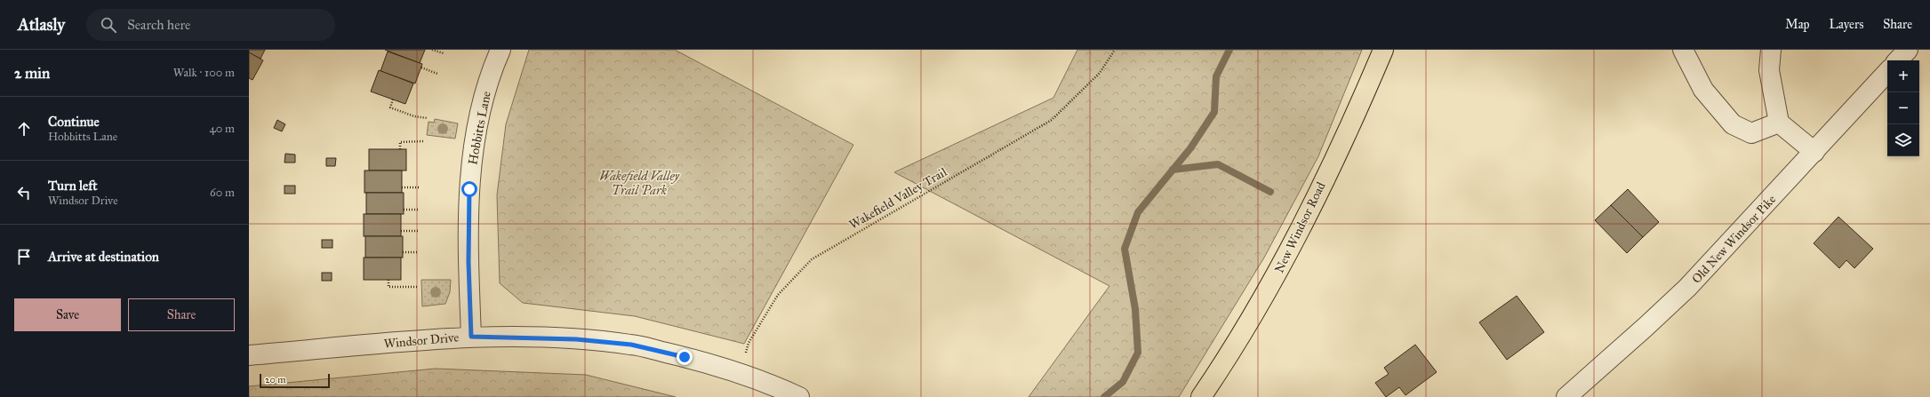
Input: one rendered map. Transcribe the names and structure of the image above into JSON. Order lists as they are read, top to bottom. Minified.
{"streets":{"main road":["New Windsor Road"],"street":["Hobbitts Lane","Old New Windsor Pike","Windsor Drive"],"path":["Wakefield Valley Trail"]},"crossings":[["Hobbitts Lane","Windsor Drive"],["Wakefield Valley Trail","Windsor Drive"]],"parks":["Wakefield Valley Trail Park"],"scale_bar":"20 m","page":{"header":"Atlasly","search":"Search here","nav":["Map","Layers","Share"],"heading":["2 min","Walk · 100 m"],"map_buttons":["+","−"],"list":[["Continue","Hobbitts Lane","40 m"],["Turn left","Windsor Drive","60 m"],"Arrive at destination"],"buttons":["Save","Share"],"scale":"20 m"}}
